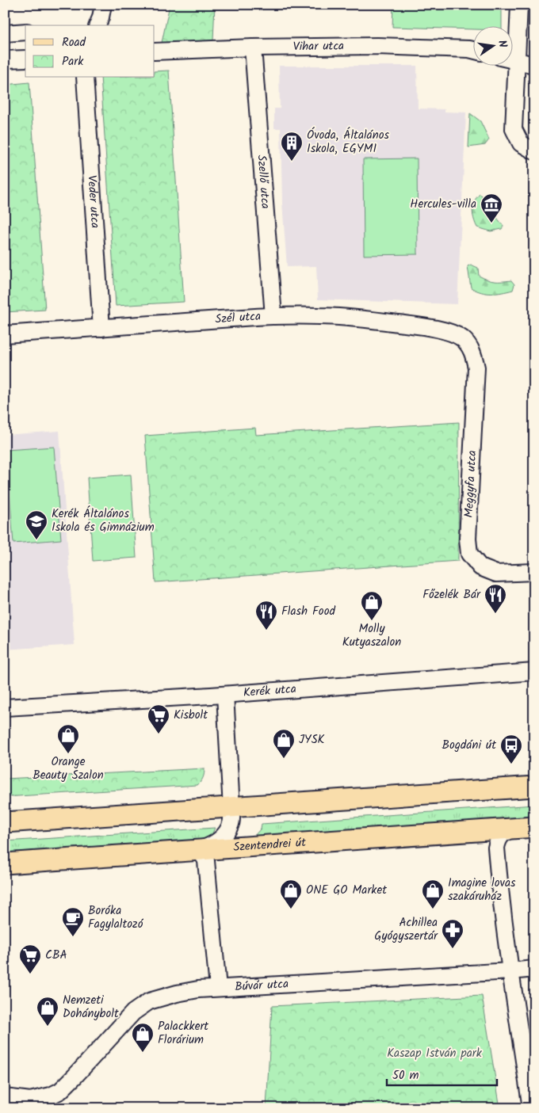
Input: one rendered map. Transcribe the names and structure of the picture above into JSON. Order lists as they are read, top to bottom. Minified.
{"streets":{"main road":["Szentendrei út"],"street":["Vihar utca","Szellő utca","Veder utca","Szél utca","Meggyfa utca","Kerék utca","Búvár utca"]},"crossings":[["Vihar utca","Szellő utca"],["Szellő utca","Szél utca"],["Veder utca","Szél utca"],["Szél utca","Meggyfa utca"]],"parks":["Kaszap István park"],"places":{"building":["Óvoda, Általános Iskola, EGYMI"],"museum":["Hercules-villa"],"school or university":["Kerék Általános Iskola és Gimnázium"],"restaurant":["Főzelék Bár","Flash Food"],"shop":["Molly Kutyaszalon","Orange Beauty Szalon","JYSK","ONE GO Market","Imagine lovas szakáruház","Nemzeti Dohánybolt","Palackkert Florárium"],"supermarket":["Kisbolt","CBA"],"bus stop":["Bogdáni út"],"cafe":["Boróka Fagylaltozó"],"pharmacy":["Achillea Gyógyszertár"]},"legend":["Road","Park"],"scale_bar":"50 m","north":"right"}
